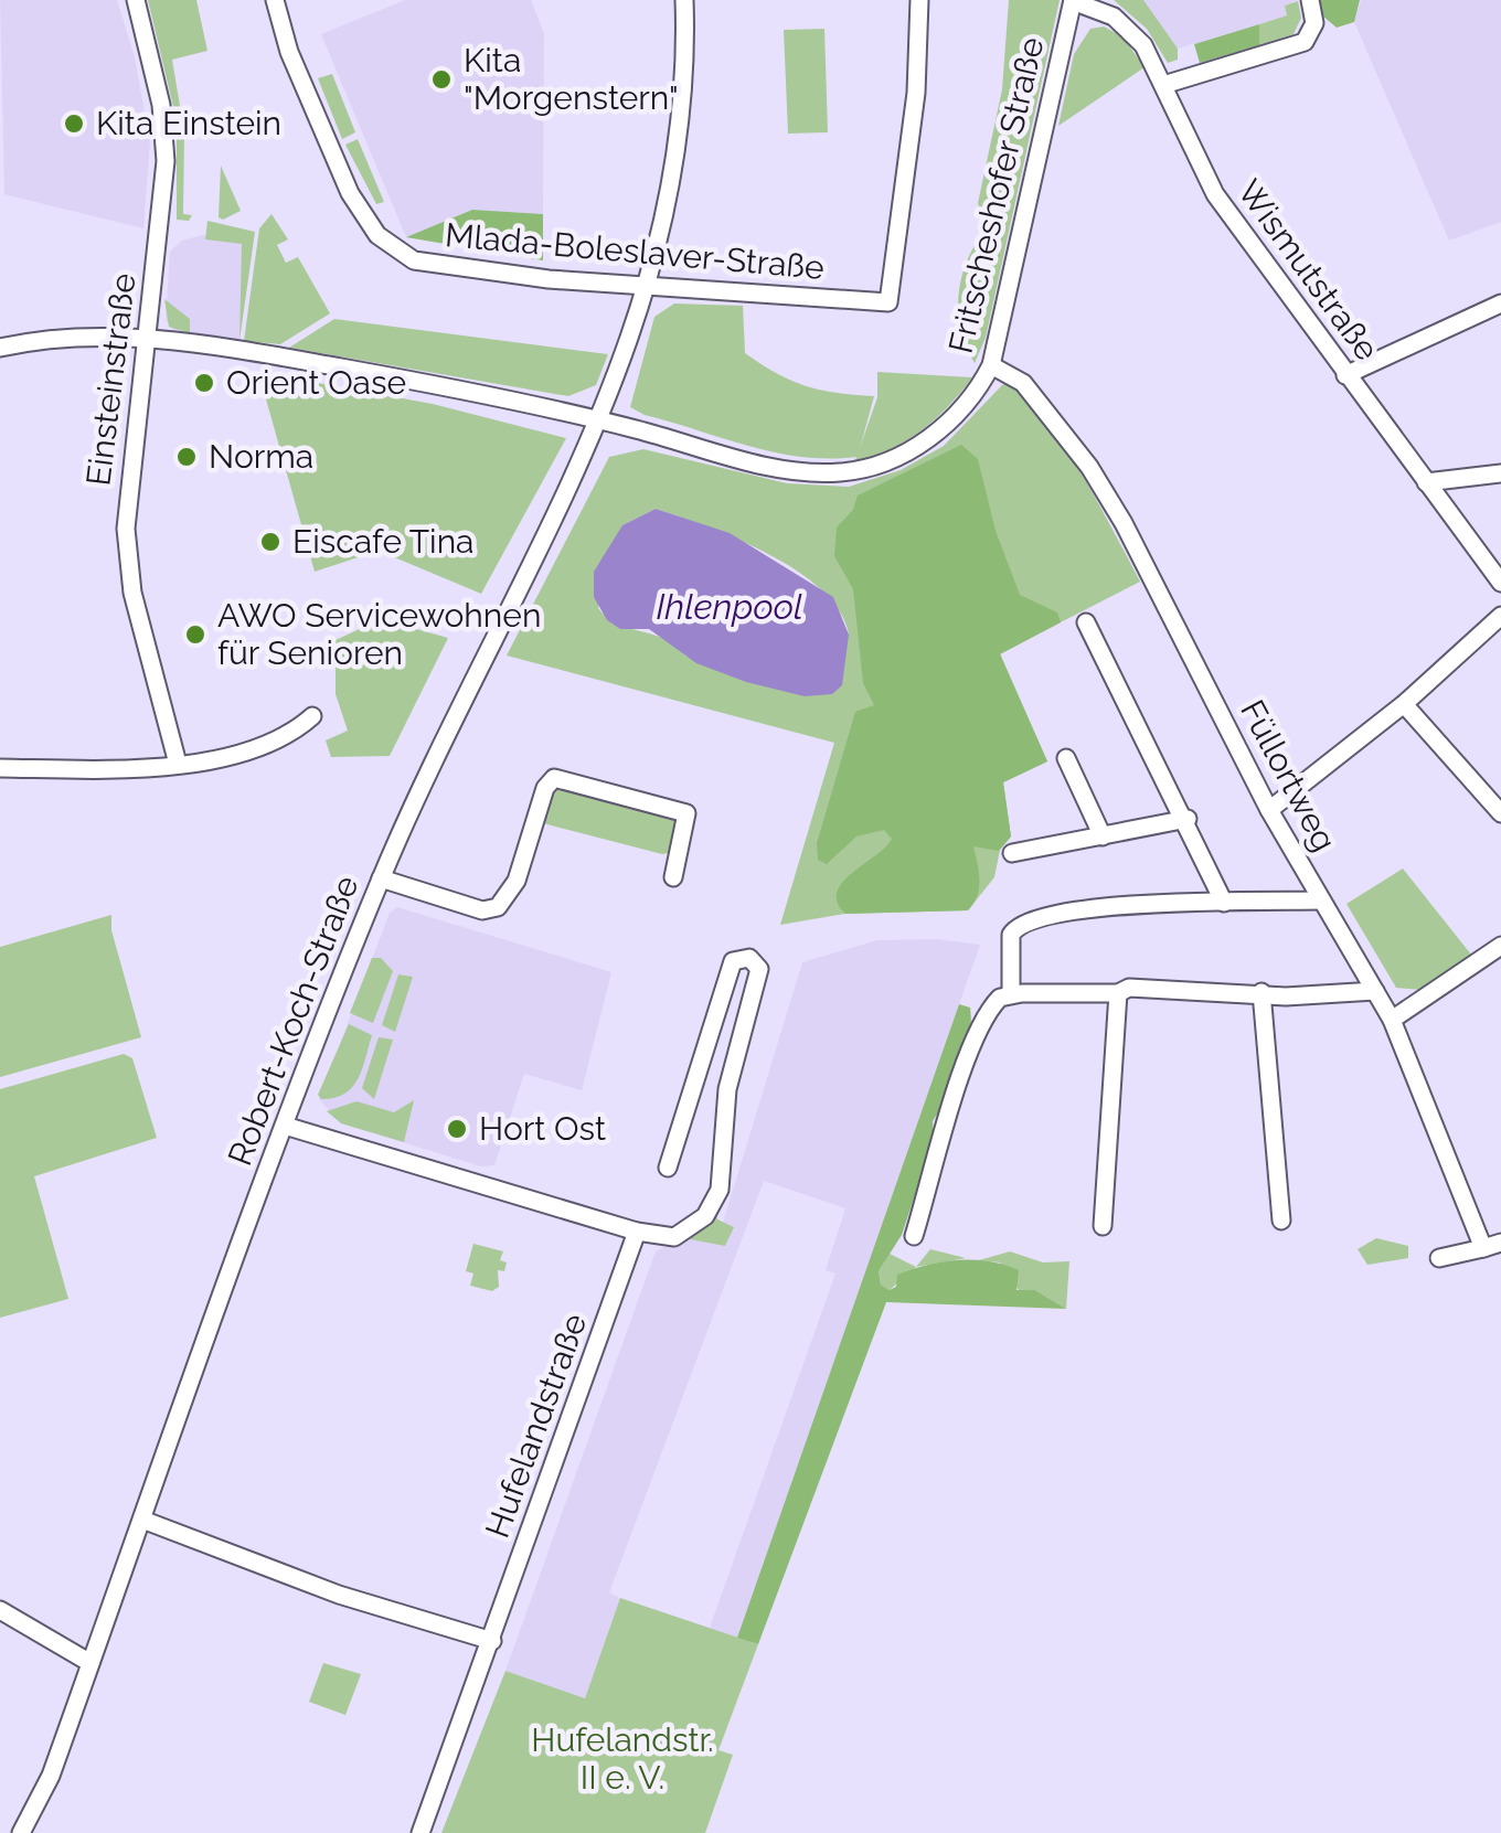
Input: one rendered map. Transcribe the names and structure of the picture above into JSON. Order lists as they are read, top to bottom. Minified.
{"streets":{"street":["Fritscheshofer Straße","Mlada-Boleslaver-Straße","Wismutstraße","Einsteinstraße","Füllortweg","Robert-Koch-Straße","Hufelandstraße"]},"crossings":[["Fritscheshofer Straße","Wismutstraße"],["Fritscheshofer Straße","Einsteinstraße"],["Fritscheshofer Straße","Füllortweg"],["Fritscheshofer Straße","Robert-Koch-Straße"],["Mlada-Boleslaver-Straße","Robert-Koch-Straße"]],"water":["Ihlenpool"],"parks":["Hufelandstr. II e. V."],"places":["Kita \"Morgenstern\"","Kita Einstein","Orient Oase","Norma","Eiscafe Tina","AWO Servicewohnen für Senioren","Hort Ost"]}
